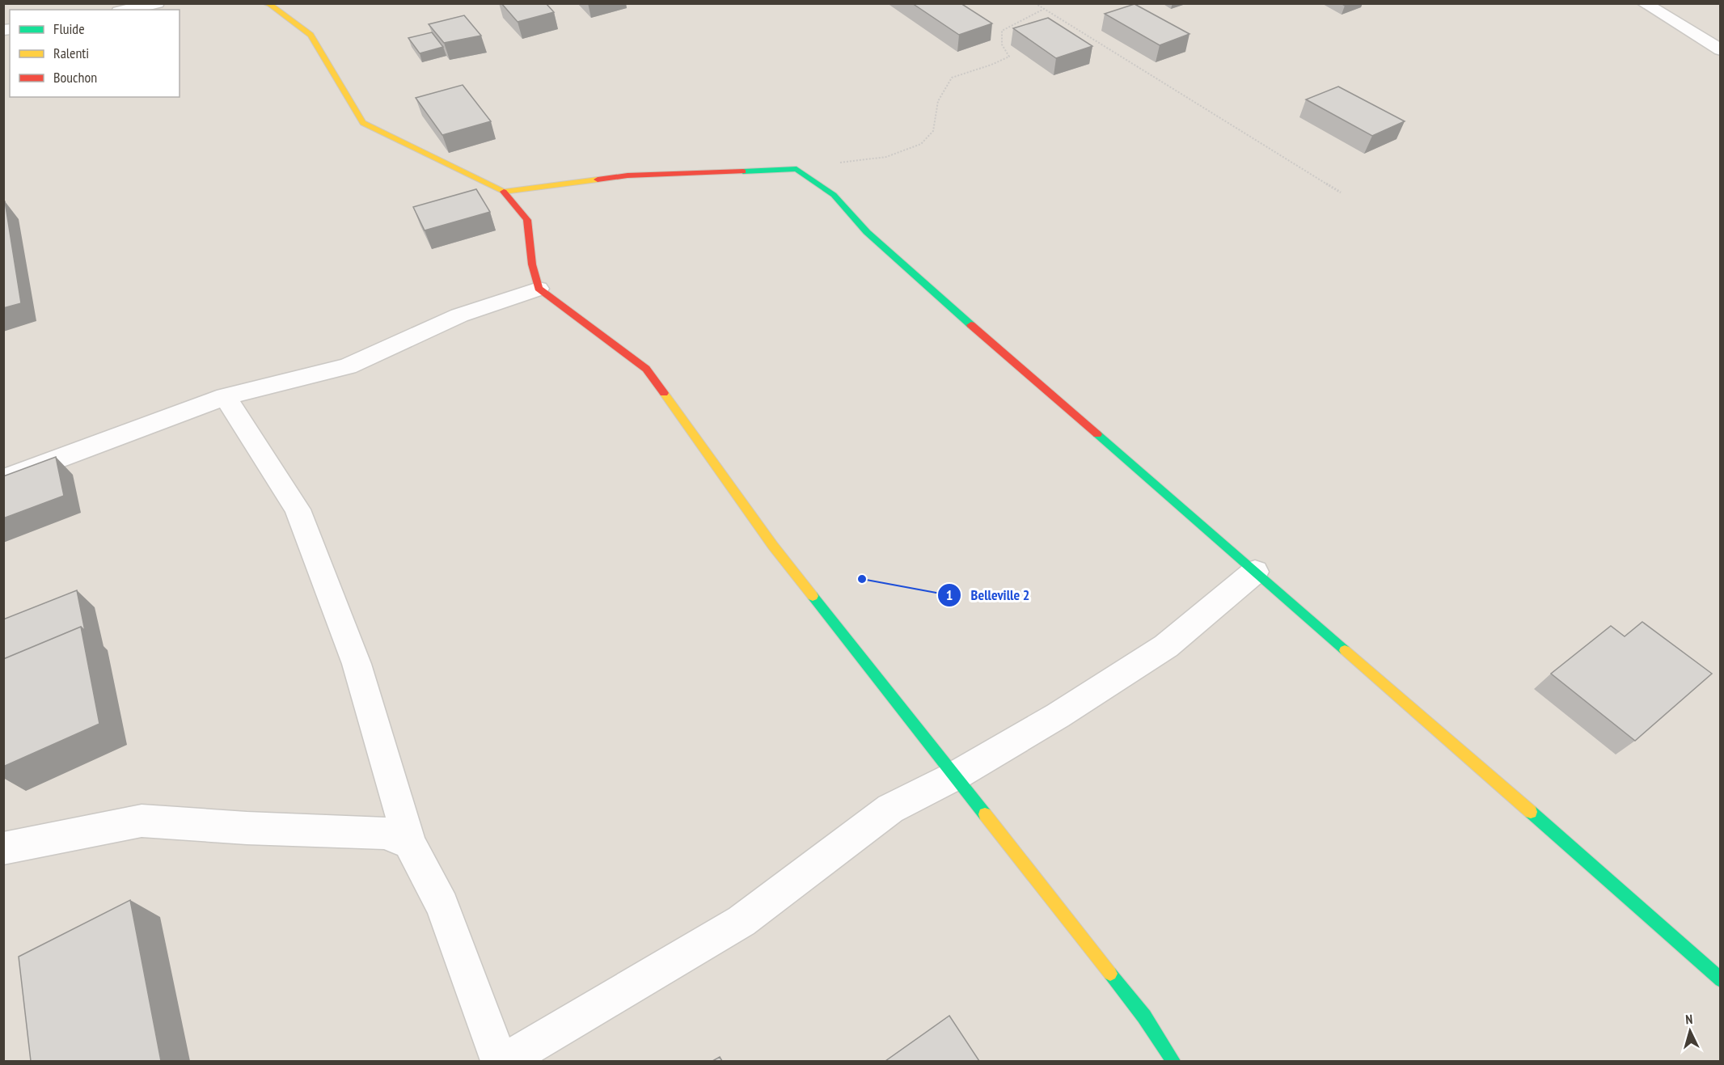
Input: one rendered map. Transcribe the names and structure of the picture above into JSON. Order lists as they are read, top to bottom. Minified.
{"places":["Belleville 2"],"legend":["Fluide","Ralenti","Bouchon"],"north":"top"}
